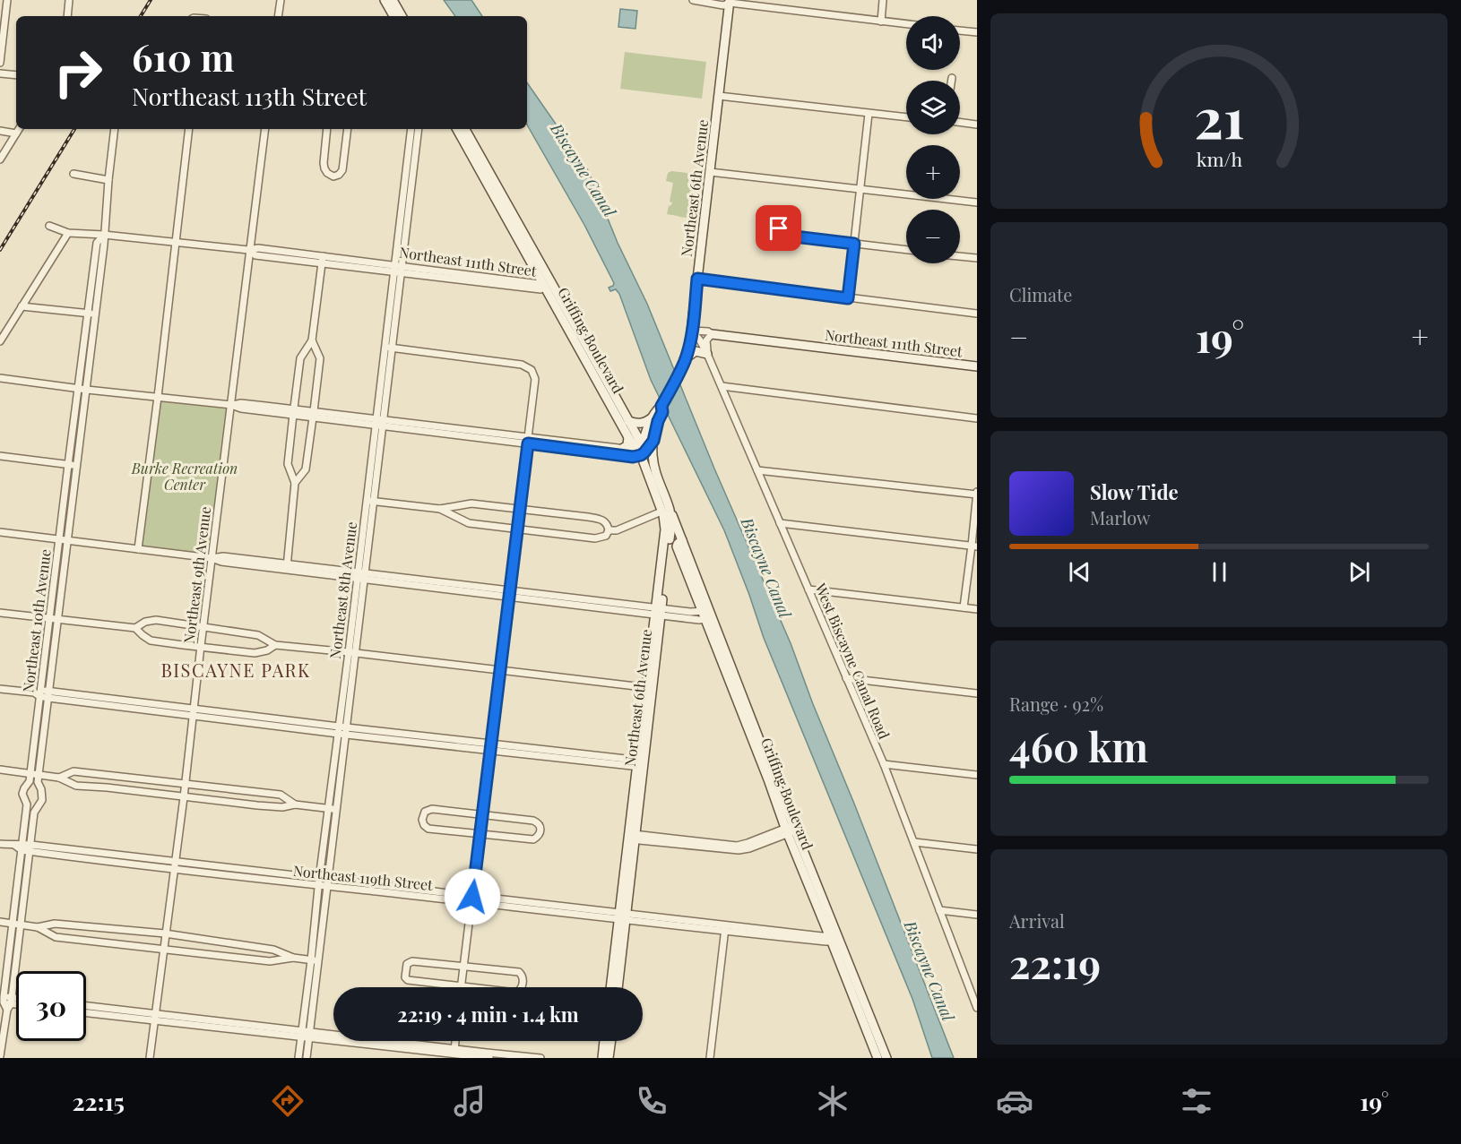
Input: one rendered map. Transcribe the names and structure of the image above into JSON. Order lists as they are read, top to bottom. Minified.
{"streets":{"street":["Northeast 6th Avenue","Northeast 111th Street","Griffing Boulevard","Northeast 9th Avenue","Northeast 8th Avenue","Northeast 10th Avenue","West Biscayne Canal Road","Northeast 119th Street"]},"crossings":[["Northeast 6th Avenue","Griffing Boulevard"],["Northeast 6th Avenue","West Biscayne Canal Road"],["Northeast 6th Avenue","Northeast 119th Street"],["Northeast 111th Street","Griffing Boulevard"],["Northeast 111th Street","Northeast 9th Avenue"],["Northeast 111th Street","Northeast 8th Avenue"],["Northeast 111th Street","Northeast 10th Avenue"],["Griffing Boulevard","Northeast 119th Street"],["Northeast 9th Avenue","Northeast 119th Street"],["Northeast 8th Avenue","Northeast 119th Street"],["Northeast 10th Avenue","Northeast 119th Street"]],"districts":["BISCAYNE PARK"],"water":["Biscayne Canal"],"parks":["Burke Recreation Center"],"page":{"map_buttons":["+","−"],"turn":["610 m","Northeast 113th Street"],"tile":["Climate",["Range · 92%","460 km"],["Arrival","22:19"]],"heat":["−","19°","+"],"song":["Slow Tide","Marlow"],"limit":"30","trip":"22:19 · 4 min · 1.4 km","tabs":["22:15","19°"],"gauge":["21","km/h"]}}
